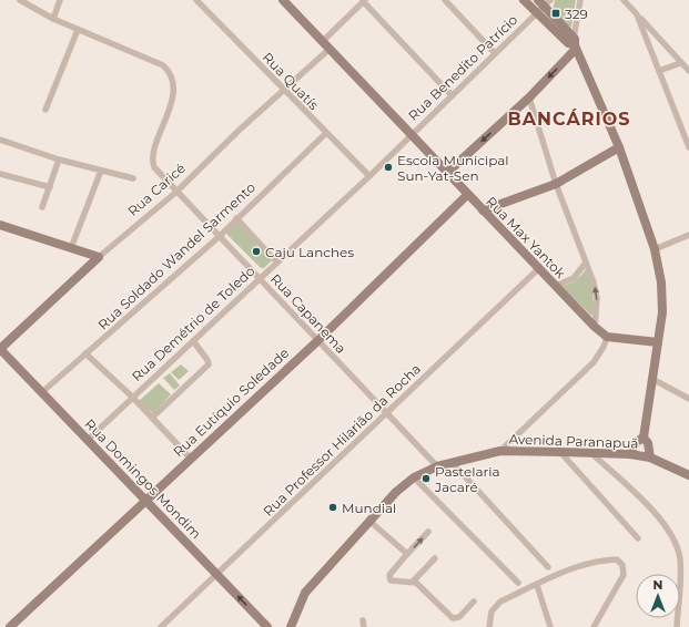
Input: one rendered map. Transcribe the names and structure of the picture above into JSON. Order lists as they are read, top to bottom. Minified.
{"streets":{"street":["Rua Benedito Patrício","Rua Quatís","Rua Caricé","Rua Max Yantok","Rua Soldado Wandel Sarmento","Rua Capanema","Rua Demétrio de Toledo","Rua Eutíquio Soledade","Rua Professor Hilarião da Rocha","Avenida Paranapuã","Rua Domingos Mondim"]},"crossings":[["Rua Benedito Patrício","Rua Max Yantok"],["Rua Benedito Patrício","Rua Demétrio de Toledo"],["Rua Quatís","Rua Caricé"],["Rua Quatís","Rua Soldado Wandel Sarmento"],["Rua Quatís","Rua Demétrio de Toledo"],["Rua Caricé","Rua Max Yantok"],["Rua Caricé","Rua Capanema"],["Rua Caricé","Rua Domingos Mondim"],["Rua Max Yantok","Rua Demétrio de Toledo"],["Rua Max Yantok","Rua Eutíquio Soledade"],["Rua Max Yantok","Rua Professor Hilarião da Rocha"],["Rua Soldado Wandel Sarmento","Rua Capanema"],["Rua Soldado Wandel Sarmento","Rua Domingos Mondim"],["Rua Capanema","Rua Demétrio de Toledo"],["Rua Capanema","Rua Eutíquio Soledade"],["Rua Capanema","Rua Professor Hilarião da Rocha"],["Rua Capanema","Avenida Paranapuã"],["Rua Demétrio de Toledo","Rua Domingos Mondim"],["Rua Eutíquio Soledade","Rua Domingos Mondim"],["Rua Professor Hilarião da Rocha","Rua Domingos Mondim"]],"districts":["BANCÁRIOS"],"places":{"transit":["329"],"other":["Escola Municipal Sun-Yat-Sen","Caju Lanches","Pastelaria Jacaré","Mundial"]},"north":"top"}
